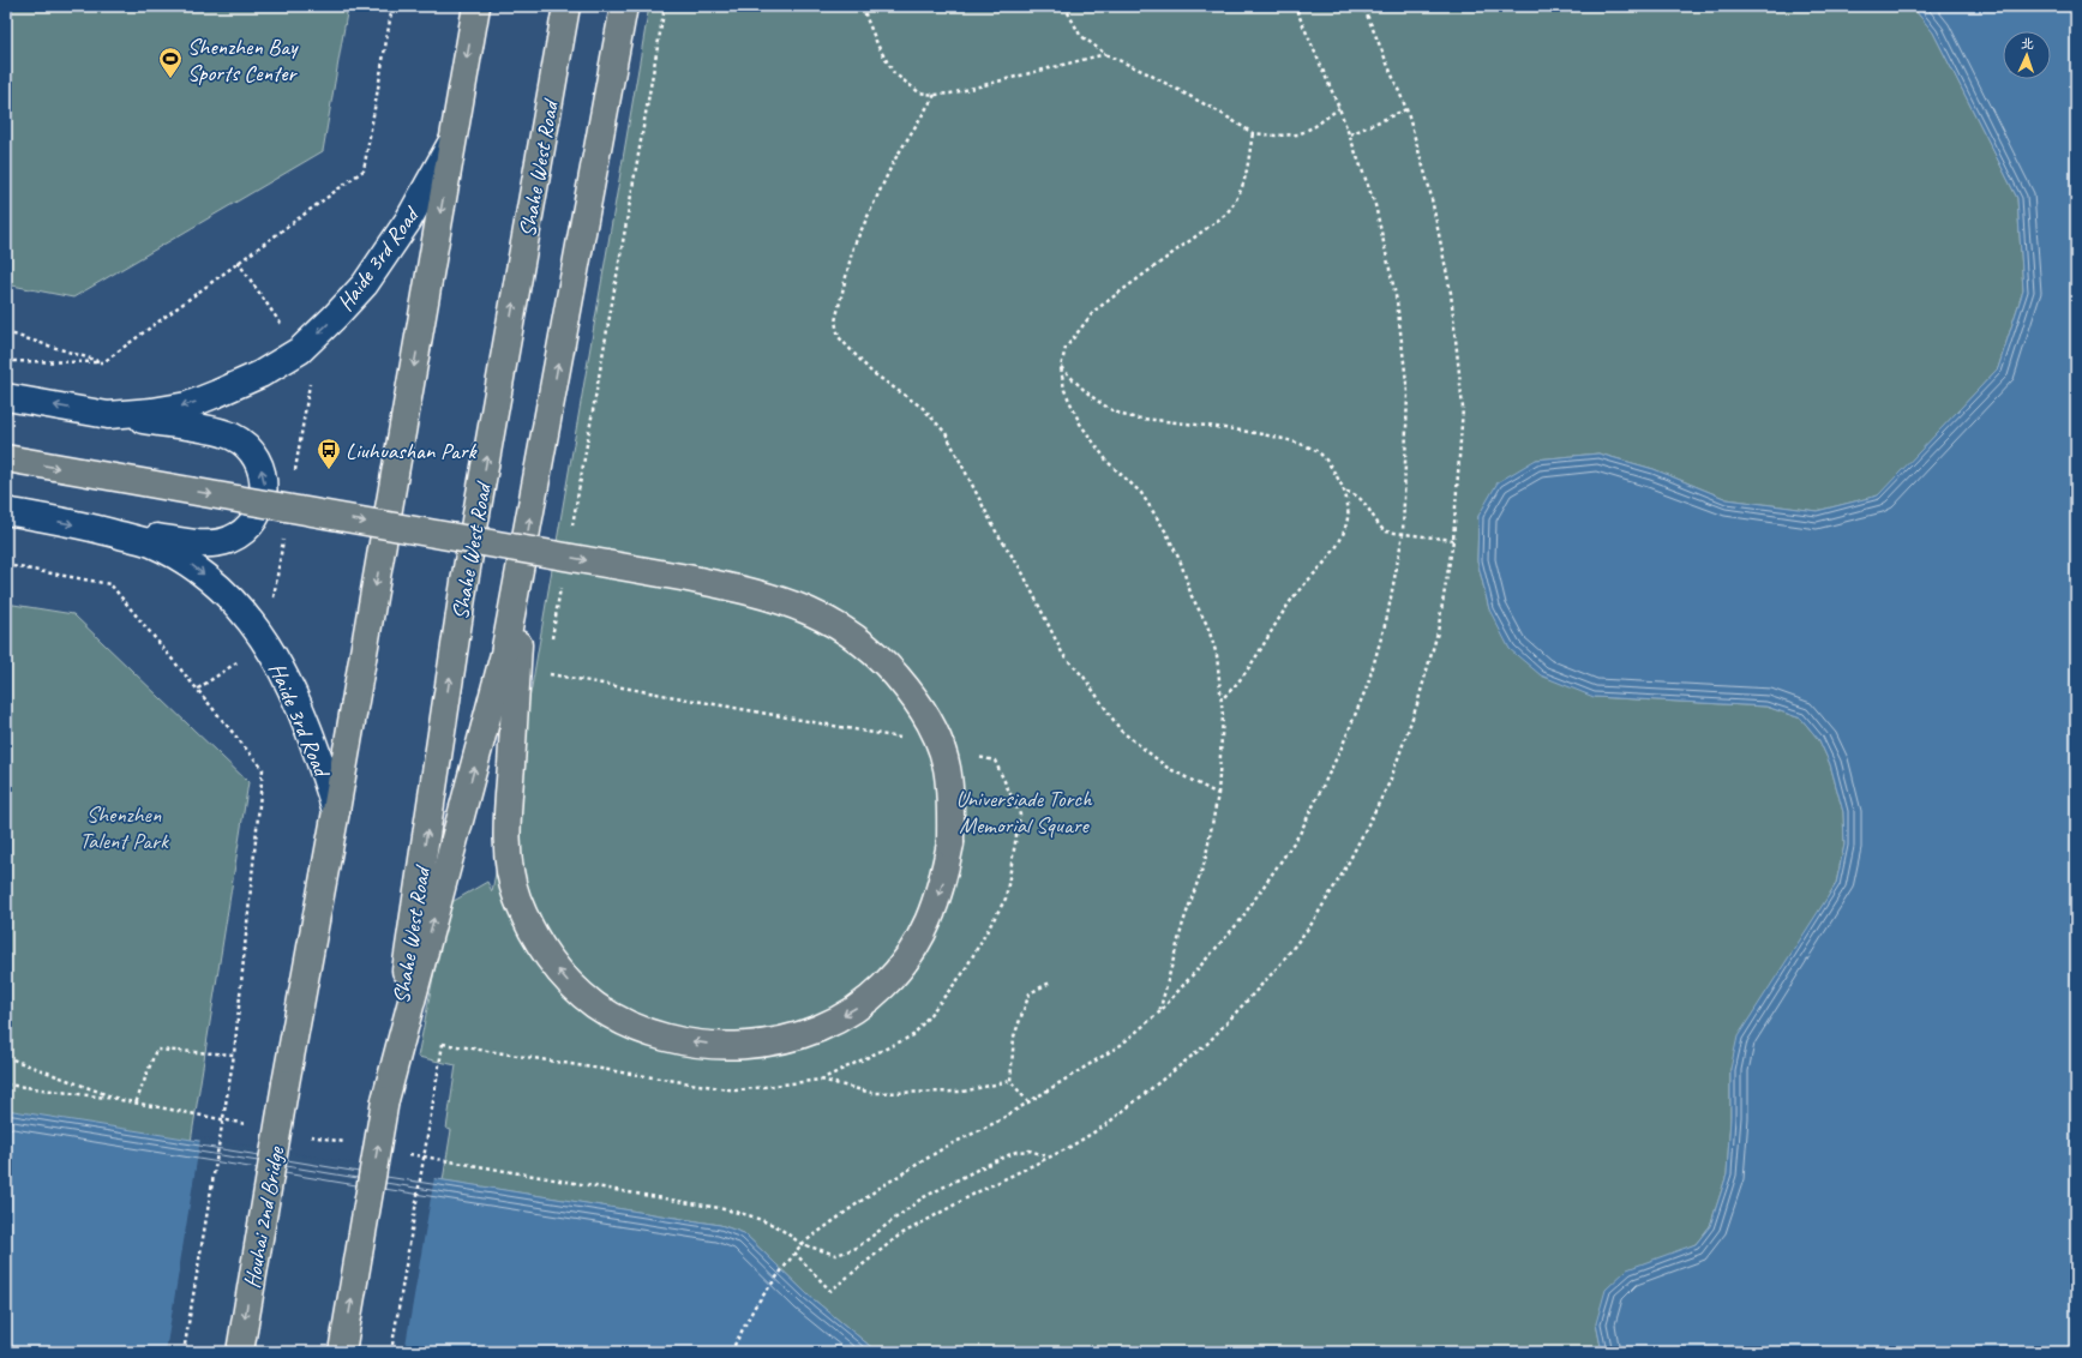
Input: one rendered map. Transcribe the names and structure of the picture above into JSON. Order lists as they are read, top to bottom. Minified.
{"streets":{"main road":["Shahe West Road","Haide 3rd Road","Houhai 2nd Bridge"]},"crossings":[["Haide 3rd Road","Houhai 2nd Bridge"]],"parks":["Universiade Torch Memorial Square","Shenzhen Talent Park"],"places":{"sports":["Shenzhen Bay Sports Center"],"bus stop":["Liuhuashan Park"]},"north":"top"}
